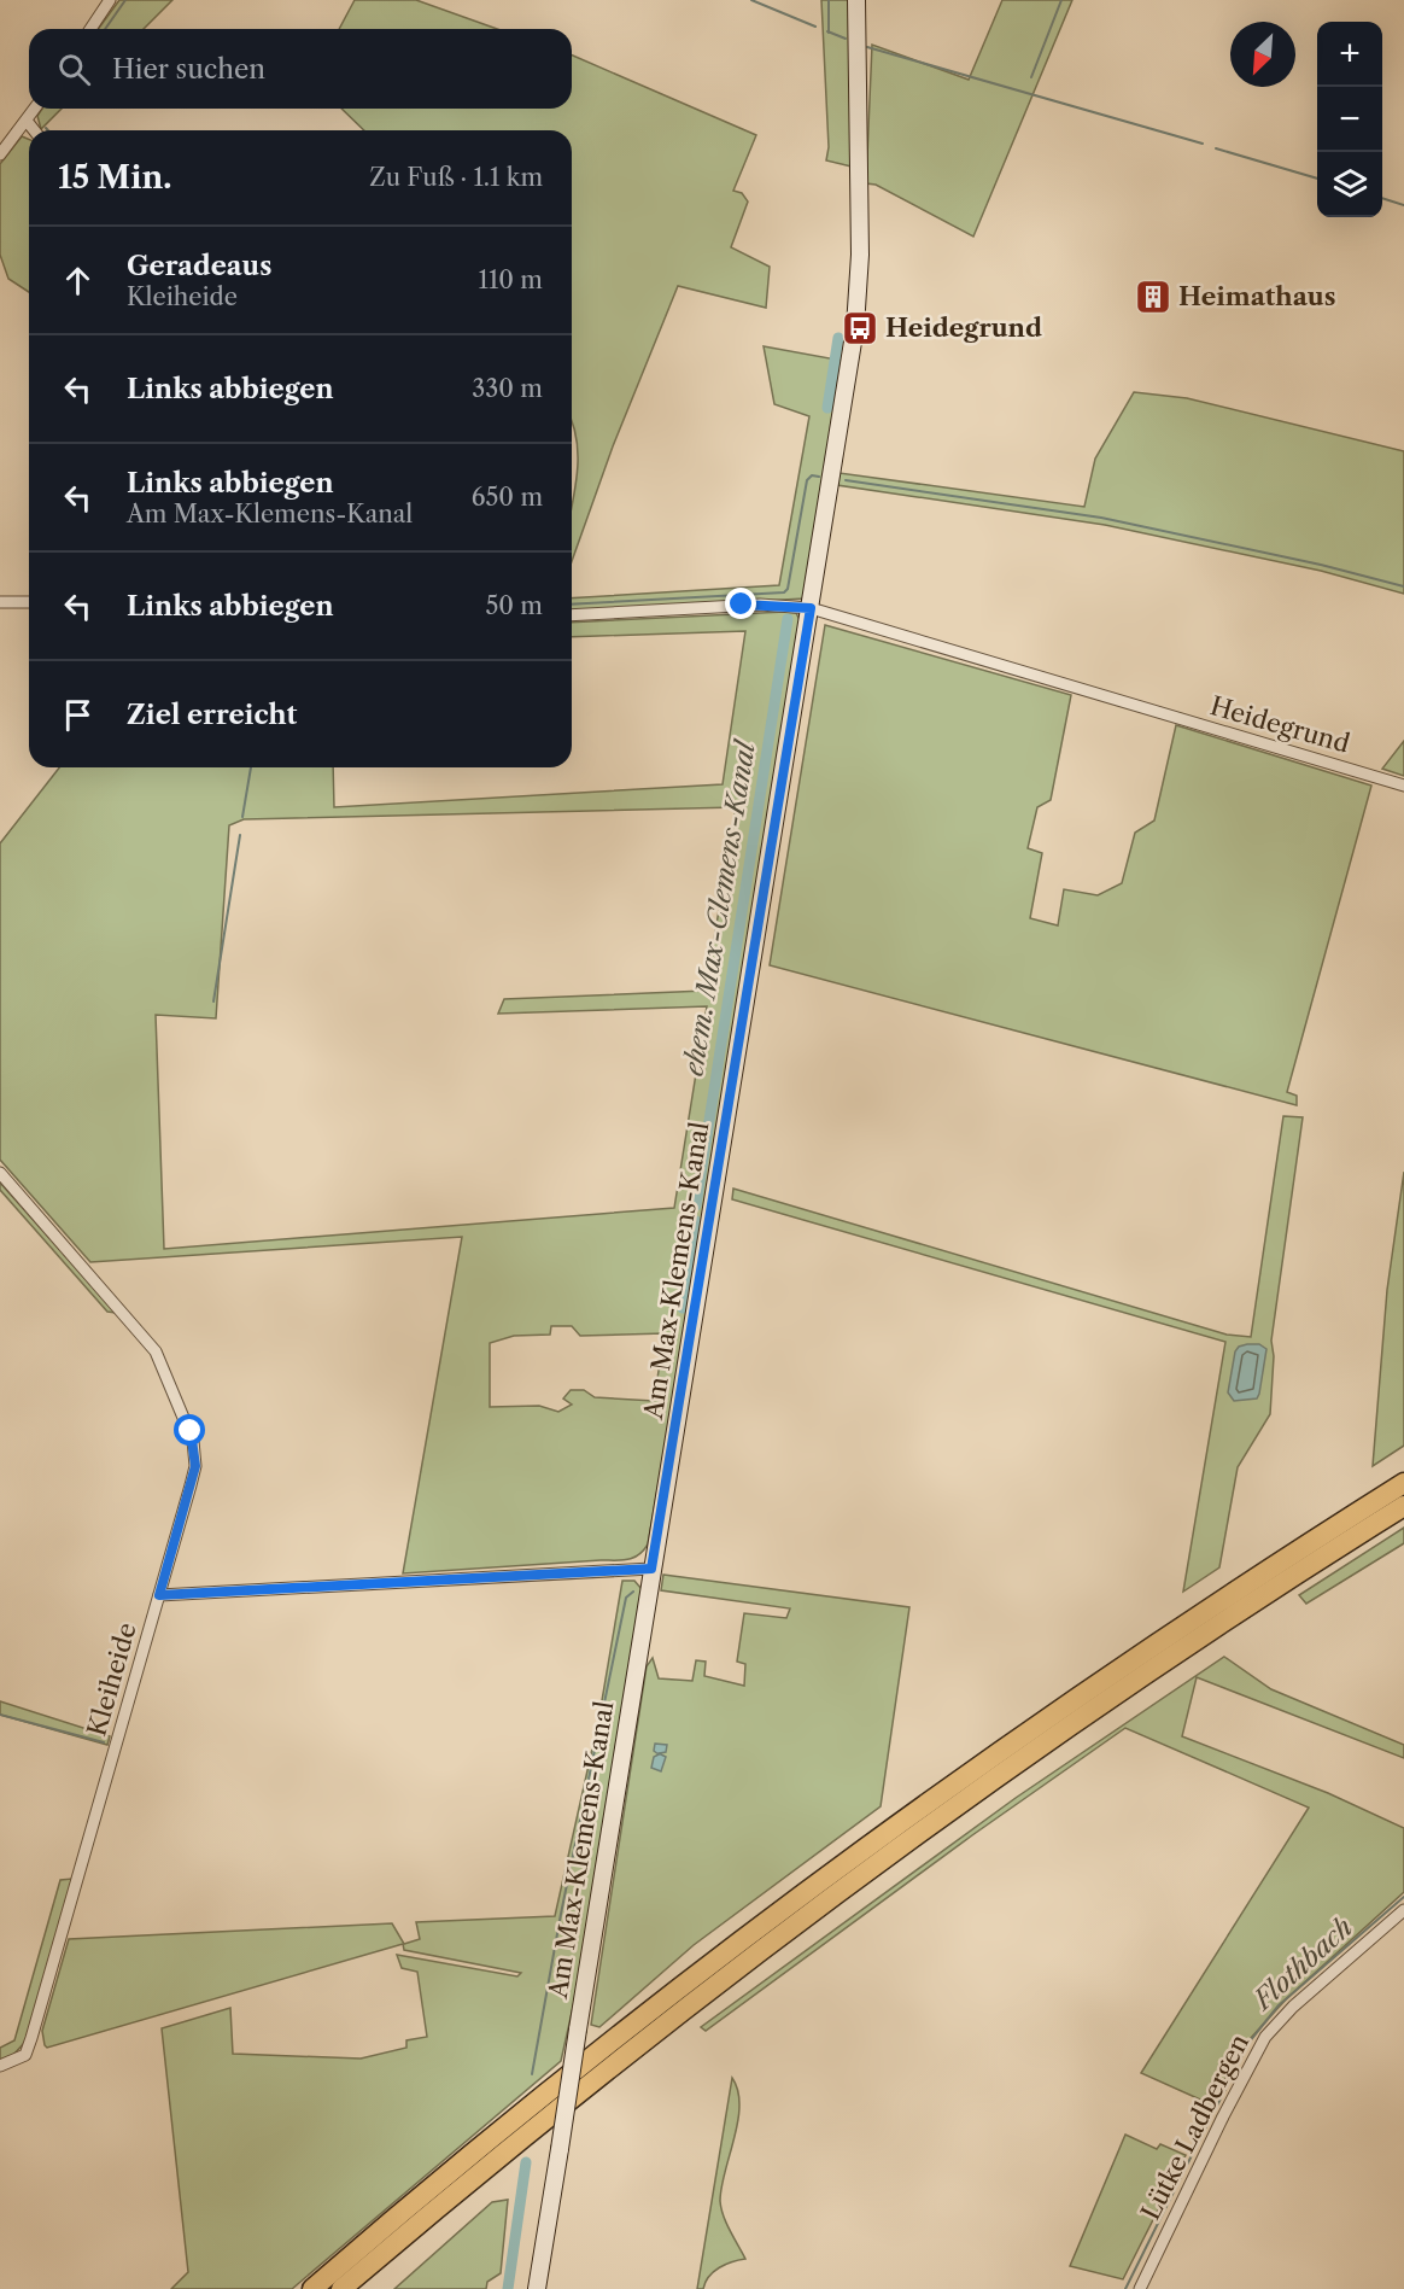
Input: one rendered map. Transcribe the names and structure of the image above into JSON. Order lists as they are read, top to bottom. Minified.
{"streets":{"main road":["Am Max-Klemens-Kanal"],"street":["Heidegrund","Kleiheide","Lütke Ladbergen"]},"crossings":[["Heidegrund","Am Max-Klemens-Kanal"]],"water":["ehem. Max-Clemens-Kanal","Flothbach"],"places":{"building":["Heimathaus"],"bus stop":["Heidegrund"]},"north":"bottom left","page":{"map_buttons":["+","−"],"search":"Hier suchen","heading":["15 Min.","Zu Fuß · 1.1 km"],"list":[["Geradeaus","Kleiheide","110 m"],["Links abbiegen","330 m"],["Links abbiegen","Am Max-Klemens-Kanal","650 m"],["Links abbiegen","50 m"],"Ziel erreicht"]}}
